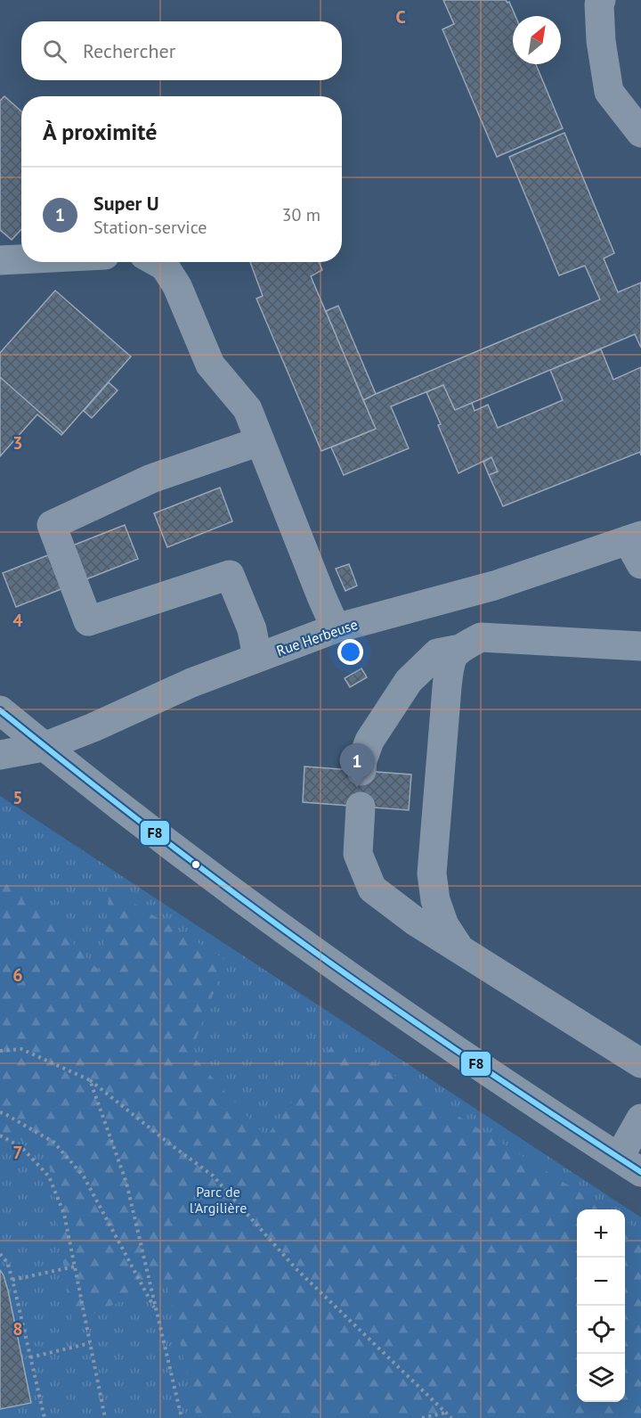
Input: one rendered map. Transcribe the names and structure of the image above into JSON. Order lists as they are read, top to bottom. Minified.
{"streets":{"street":["Rue Herbeuse"]},"parks":["Parc de l'Argilière"],"lines":["transit line F8"],"north":"top right","page":{"search":"Rechercher","heading":"À proximité","list":[{"mark":"1","name":"Super U","note":"Station-service","value":"30 m"}],"pins":"1","map_buttons":["+","−"]},"grid":{"columns":["C"],"rows":["3","4","5","6","7","8"]}}
